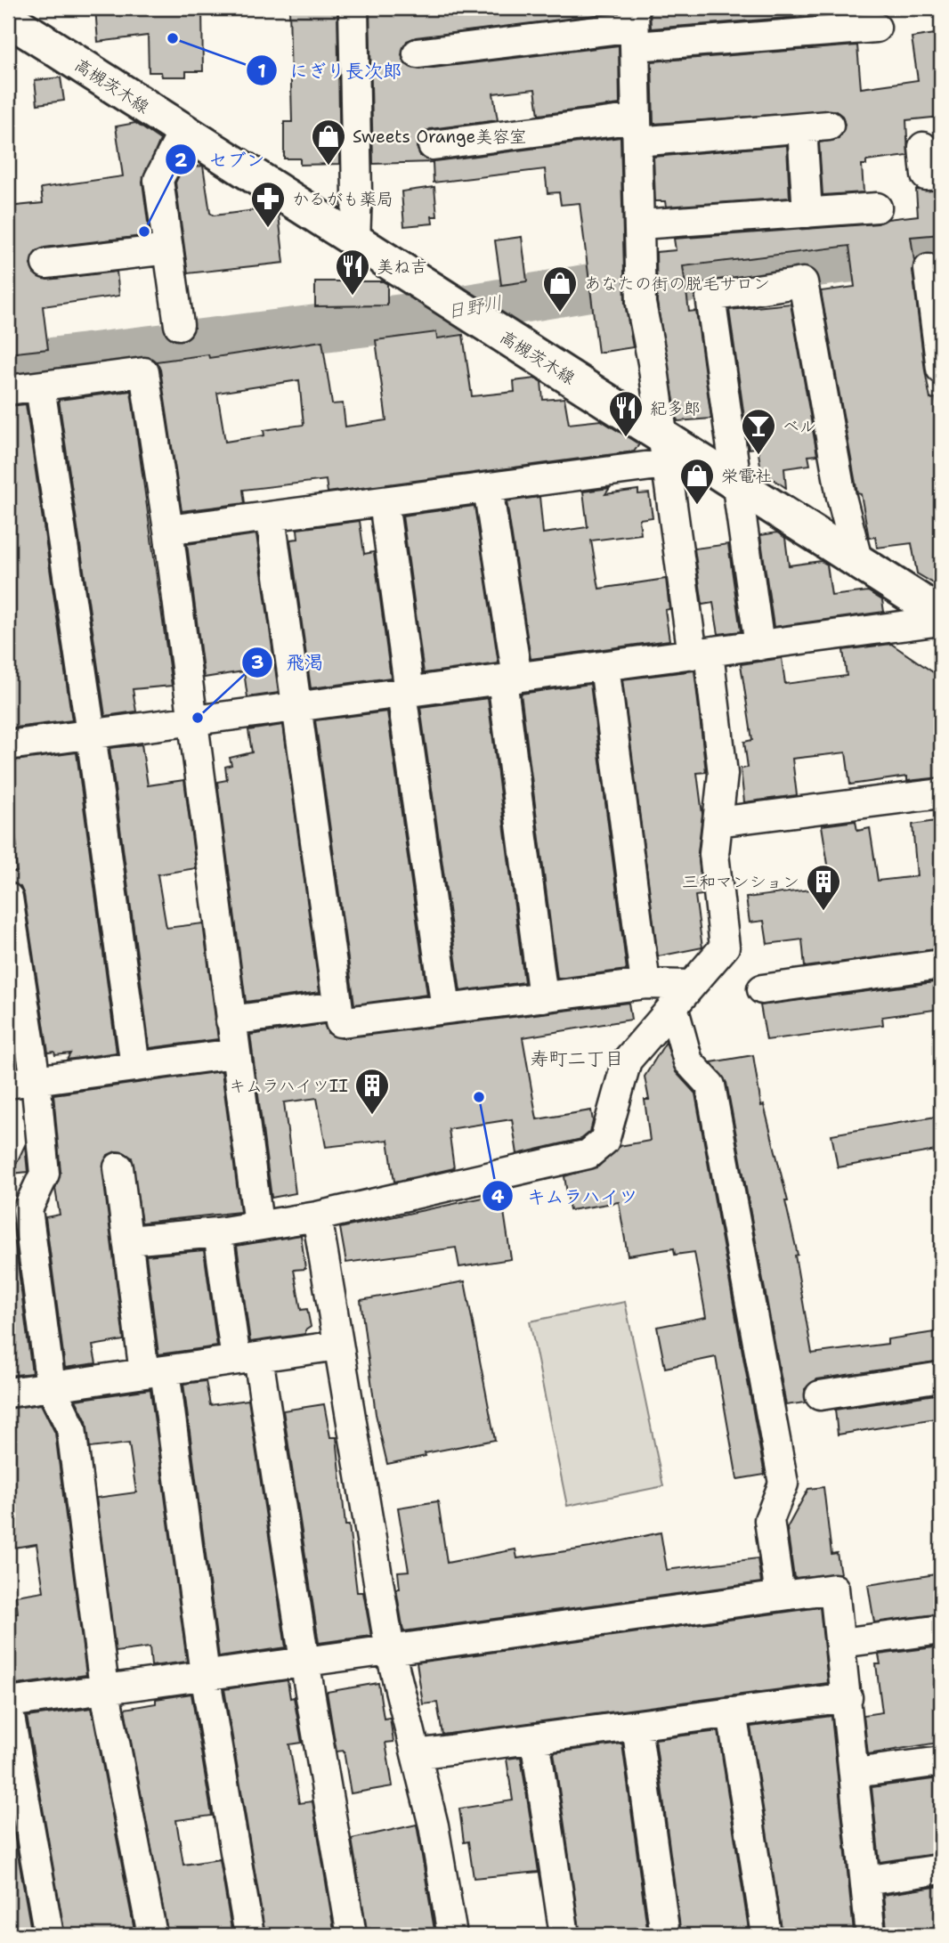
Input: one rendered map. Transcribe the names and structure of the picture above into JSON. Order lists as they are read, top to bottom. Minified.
{"streets":{"main road":["高槻茨木線"]},"districts":["寿町二丁目"],"water":["日野川"],"places":{"other":["にぎり長次郎","セブン","飛渇","キムラハイツ"],"shop":["Sweets Orange美容室","あなたの街の脱毛サロン","栄電社"],"pharmacy":["かるがも薬局"],"restaurant":["美ね吉","紀多郎"],"bar":["ベル"],"building":["三和マンション","キムラハイツII"]}}
